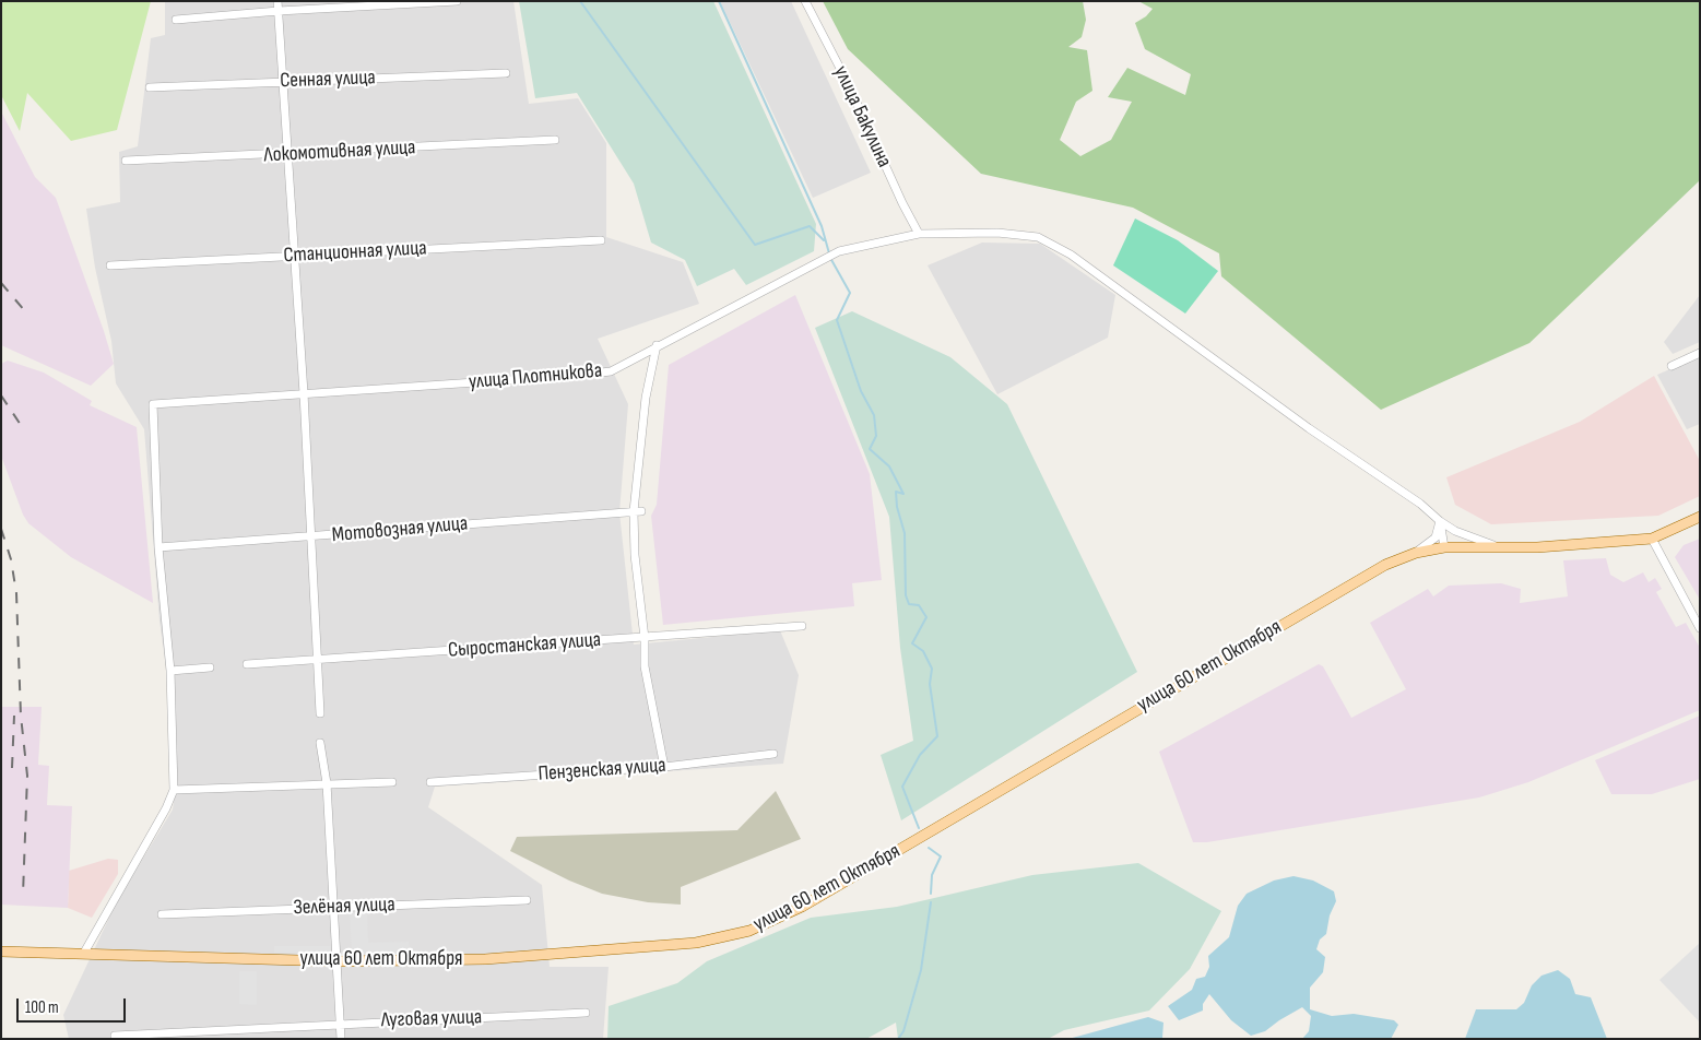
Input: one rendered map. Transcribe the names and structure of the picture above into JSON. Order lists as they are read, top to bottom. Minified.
{"streets":{"main road":["улица 60 лет Октября"],"street":["Сенная улица","улица Бакулина","Локомотивная улица","Станционная улица","улица Плотникова","Мотовозная улица","Сыростанская улица","Пензенская улица","Зелёная улица","Луговая улица"]},"crossings":[["улица Бакулина","улица Плотникова"],["улица Плотникова","Мотовозная улица"]],"scale_bar":"100 m"}
